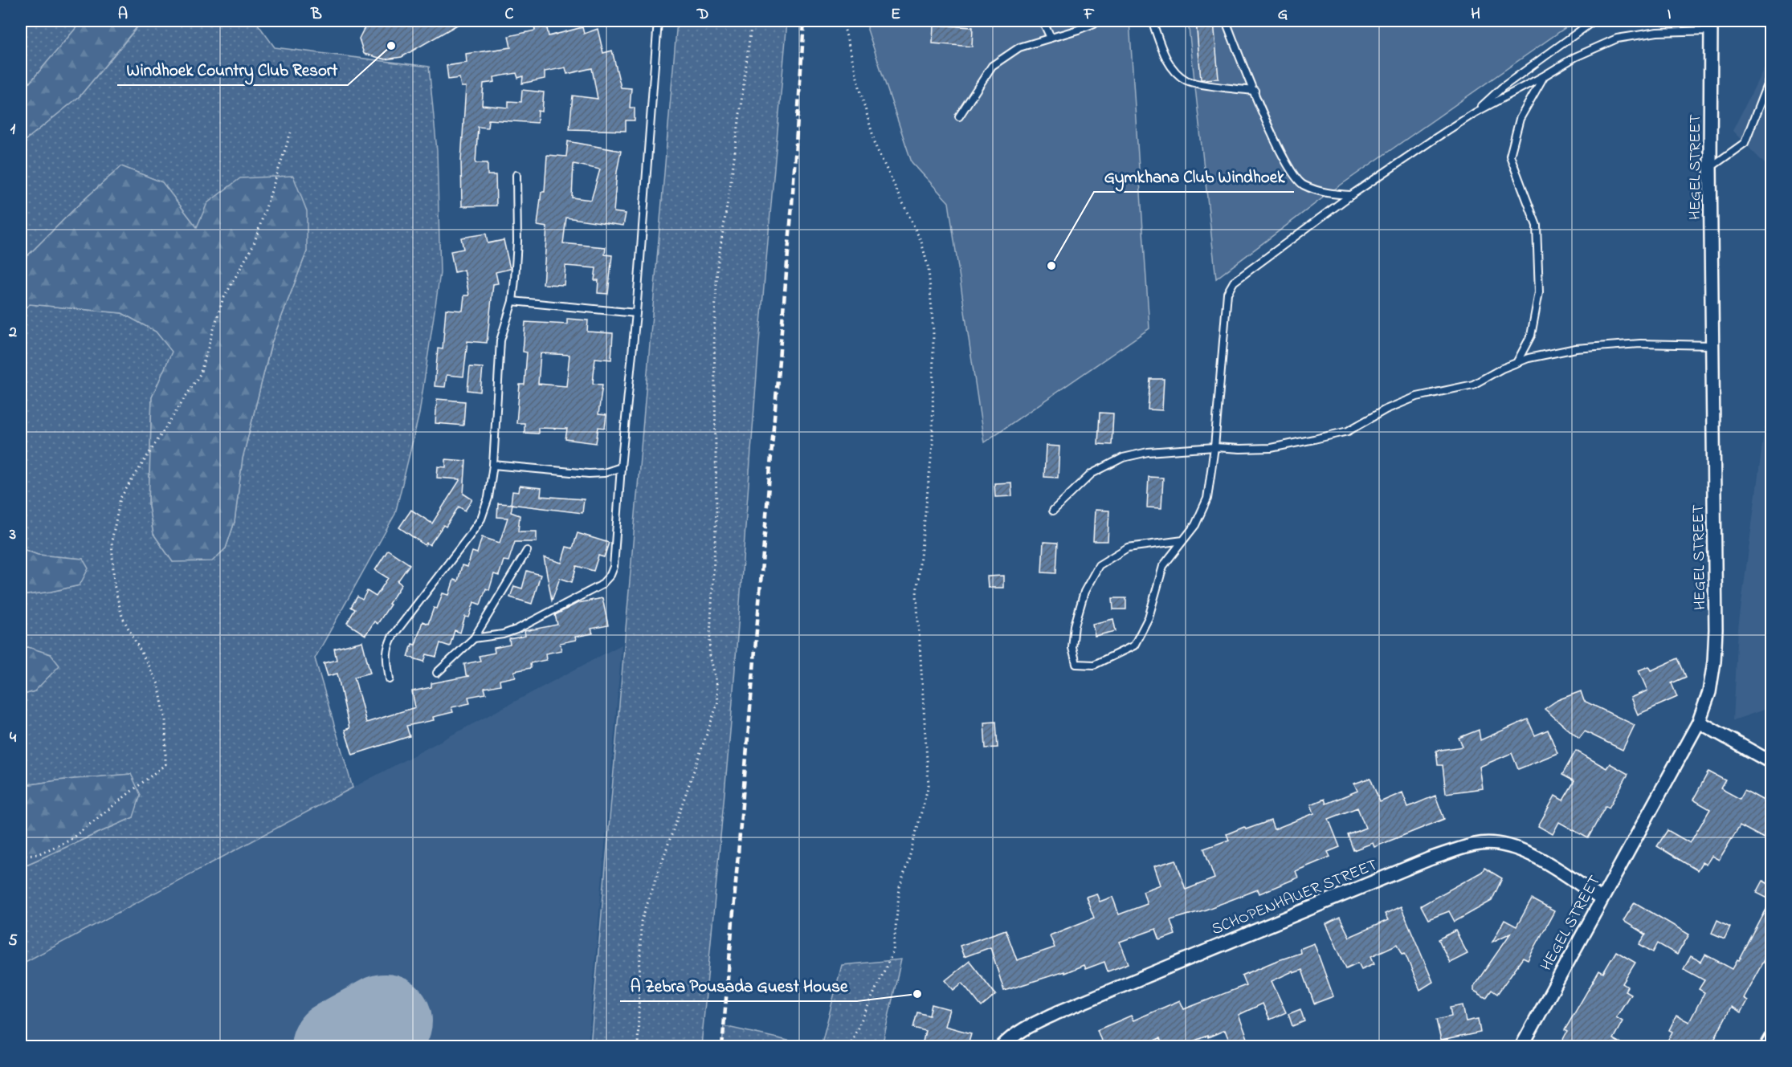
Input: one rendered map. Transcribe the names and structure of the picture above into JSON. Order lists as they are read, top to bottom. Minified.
{"streets":{"street":["HEGEL STREET","SCHOPENHAUER STREET"]},"crossings":[["HEGEL STREET","SCHOPENHAUER STREET"]],"places":["Windhoek Country Club Resort","Gymkhana Club Windhoek","A Zebra Pousada Guest House"],"grid":{"columns":["A","B","C","D","E","F","G","H","I"],"rows":["1","2","3","4","5"]}}
